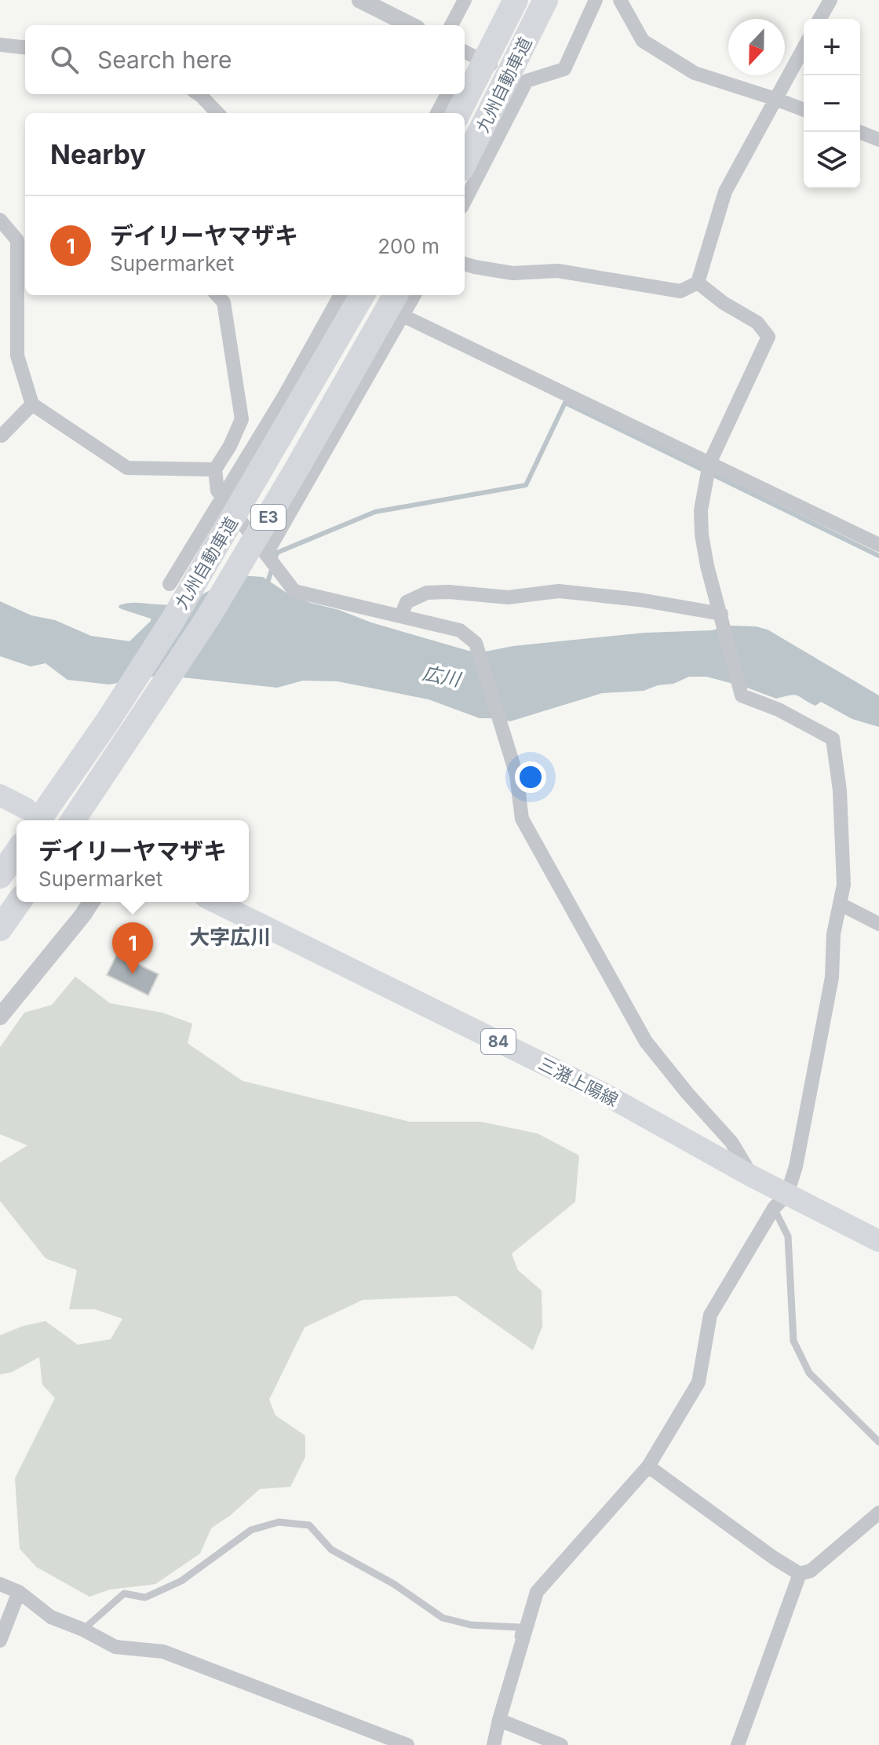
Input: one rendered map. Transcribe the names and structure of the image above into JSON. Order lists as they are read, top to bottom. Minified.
{"streets":{"highway":["九州自動車道","E3"],"main road":["84","三潴上陽線"]},"districts":["大字広川"],"water":["広川"],"north":"bottom","page":{"map_buttons":["+","−"],"search":"Search here","heading":"Nearby","list":[{"mark":"1","name":"デイリーヤマザキ","note":"Supermarket","value":"200 m"}],"popup":["デイリーヤマザキ","Supermarket"],"pins":"1"}}
